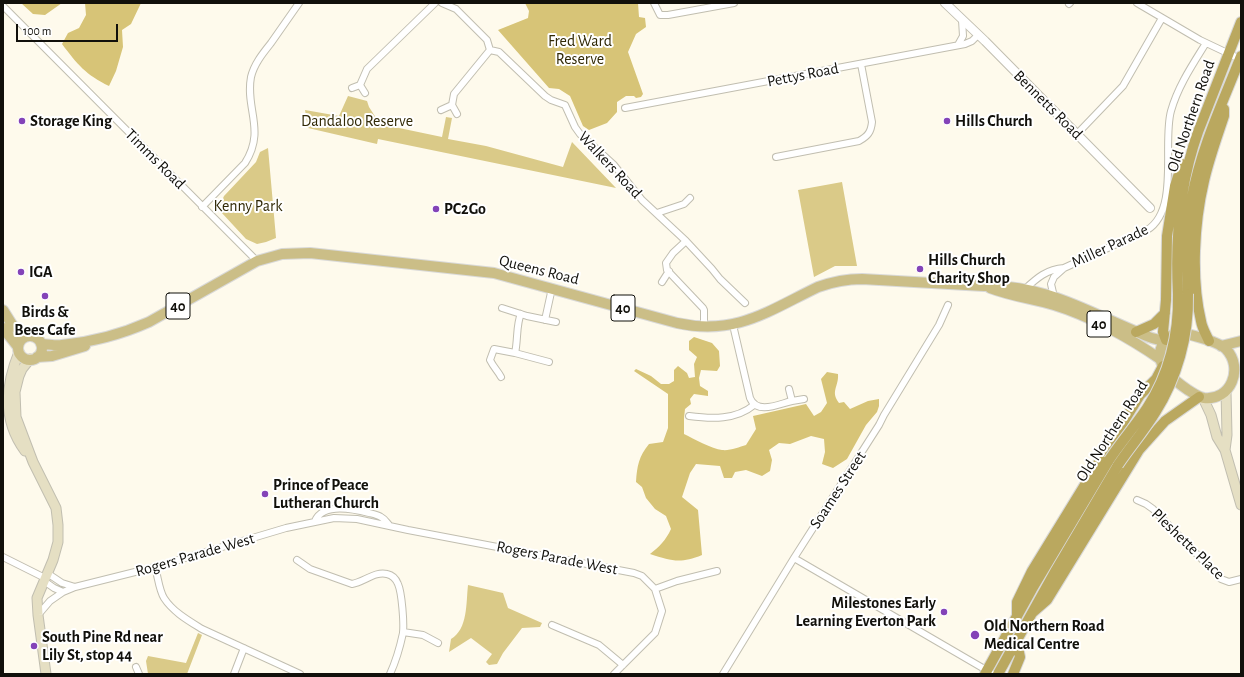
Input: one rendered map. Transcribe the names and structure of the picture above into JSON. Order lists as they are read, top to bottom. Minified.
{"streets":{"highway":["Old Northern Road"],"main road":["Queens Road","40"],"street":["Pettys Road","Bennetts Road","Timms Road","Walkers Road","Miller Parade","Soames Street","Pleshette Place","Rogers Parade West"]},"crossings":[["Pettys Road","Bennetts Road"],["Timms Road","Queens Road"],["Miller Parade","Queens Road"],["Queens Road","40"]],"parks":["Fred Ward Reserve","Dandaloo Reserve","Kenny Park"],"places":["Storage King","Hills Church","PC2Go","Hills Church Charity Shop","IGA","Birds & Bees Cafe","Prince of Peace Lutheran Church","Milestones Early Learning Everton Park","Old Northern Road Medical Centre","South Pine Rd near Lily St, stop 44"],"scale_bar":"100 m"}
